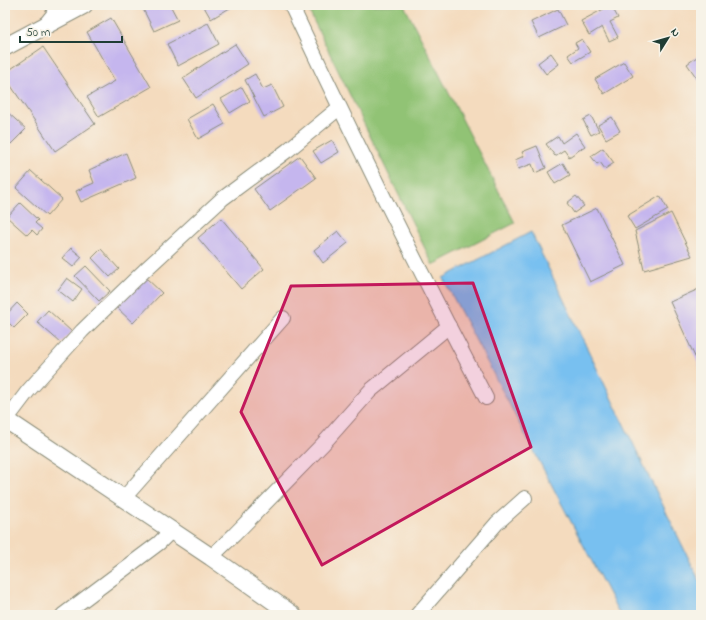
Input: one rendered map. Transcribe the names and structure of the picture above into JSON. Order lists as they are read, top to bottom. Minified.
{"scale_bar":"50 m","north":"top right"}
